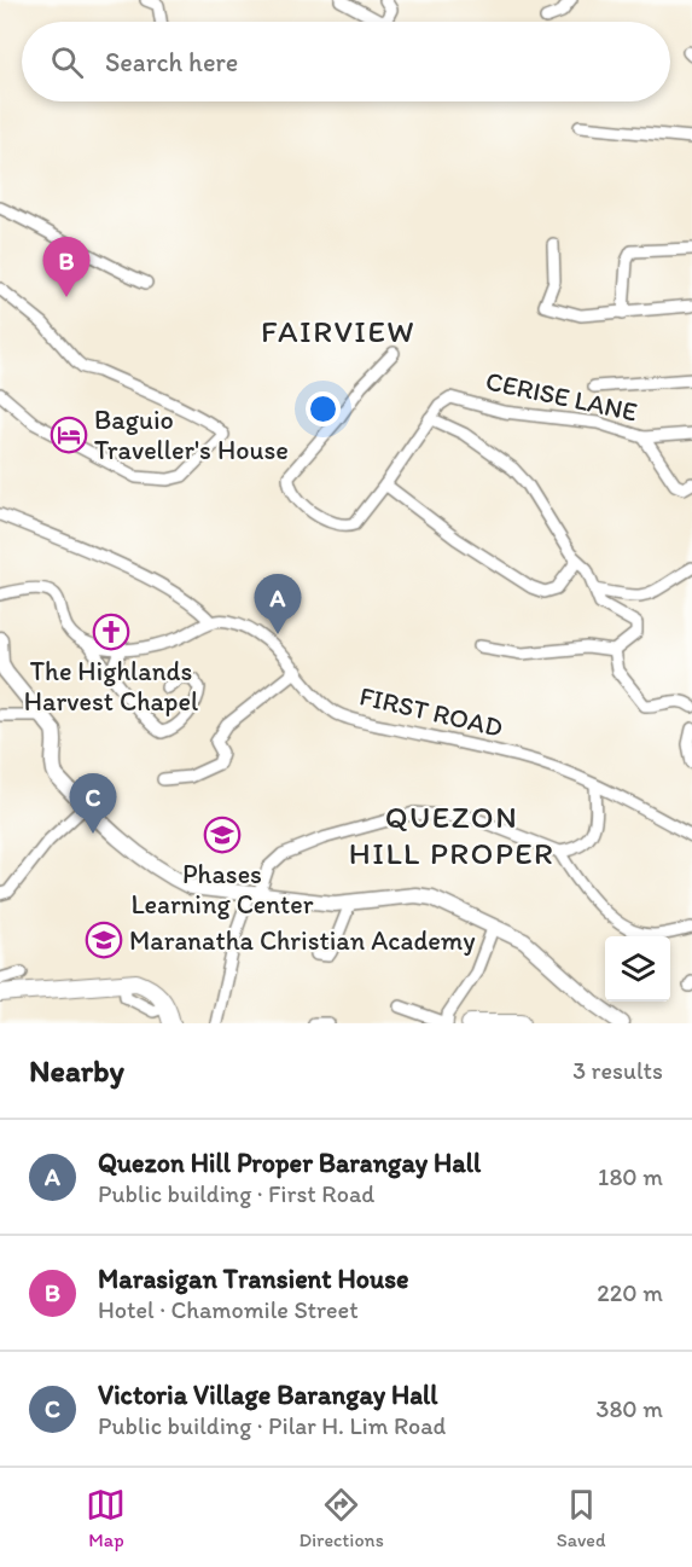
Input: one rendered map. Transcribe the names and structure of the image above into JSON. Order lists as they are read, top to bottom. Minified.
{"streets":{"street":["CERISE LANE","FIRST ROAD"]},"districts":["FAIRVIEW","QUEZON HILL PROPER"],"places":{"hotel":["Baguio Traveller's House"],"church":["The Highlands Harvest Chapel"],"school or university":["Phases Learning Center","Maranatha Christian Academy"]},"page":{"search":"Search here","pins":["B","A","C"],"heading":["Nearby","3 results"],"list":[{"mark":"A","name":"Quezon Hill Proper Barangay Hall","note":"Public building · First Road","value":"180 m"},{"mark":"B","name":"Marasigan Transient House","note":"Hotel · Chamomile Street","value":"220 m"},{"mark":"C","name":"Victoria Village Barangay Hall","note":"Public building · Pilar H. Lim Road","value":"380 m"}],"nav":["Map","Directions","Saved"]}}
